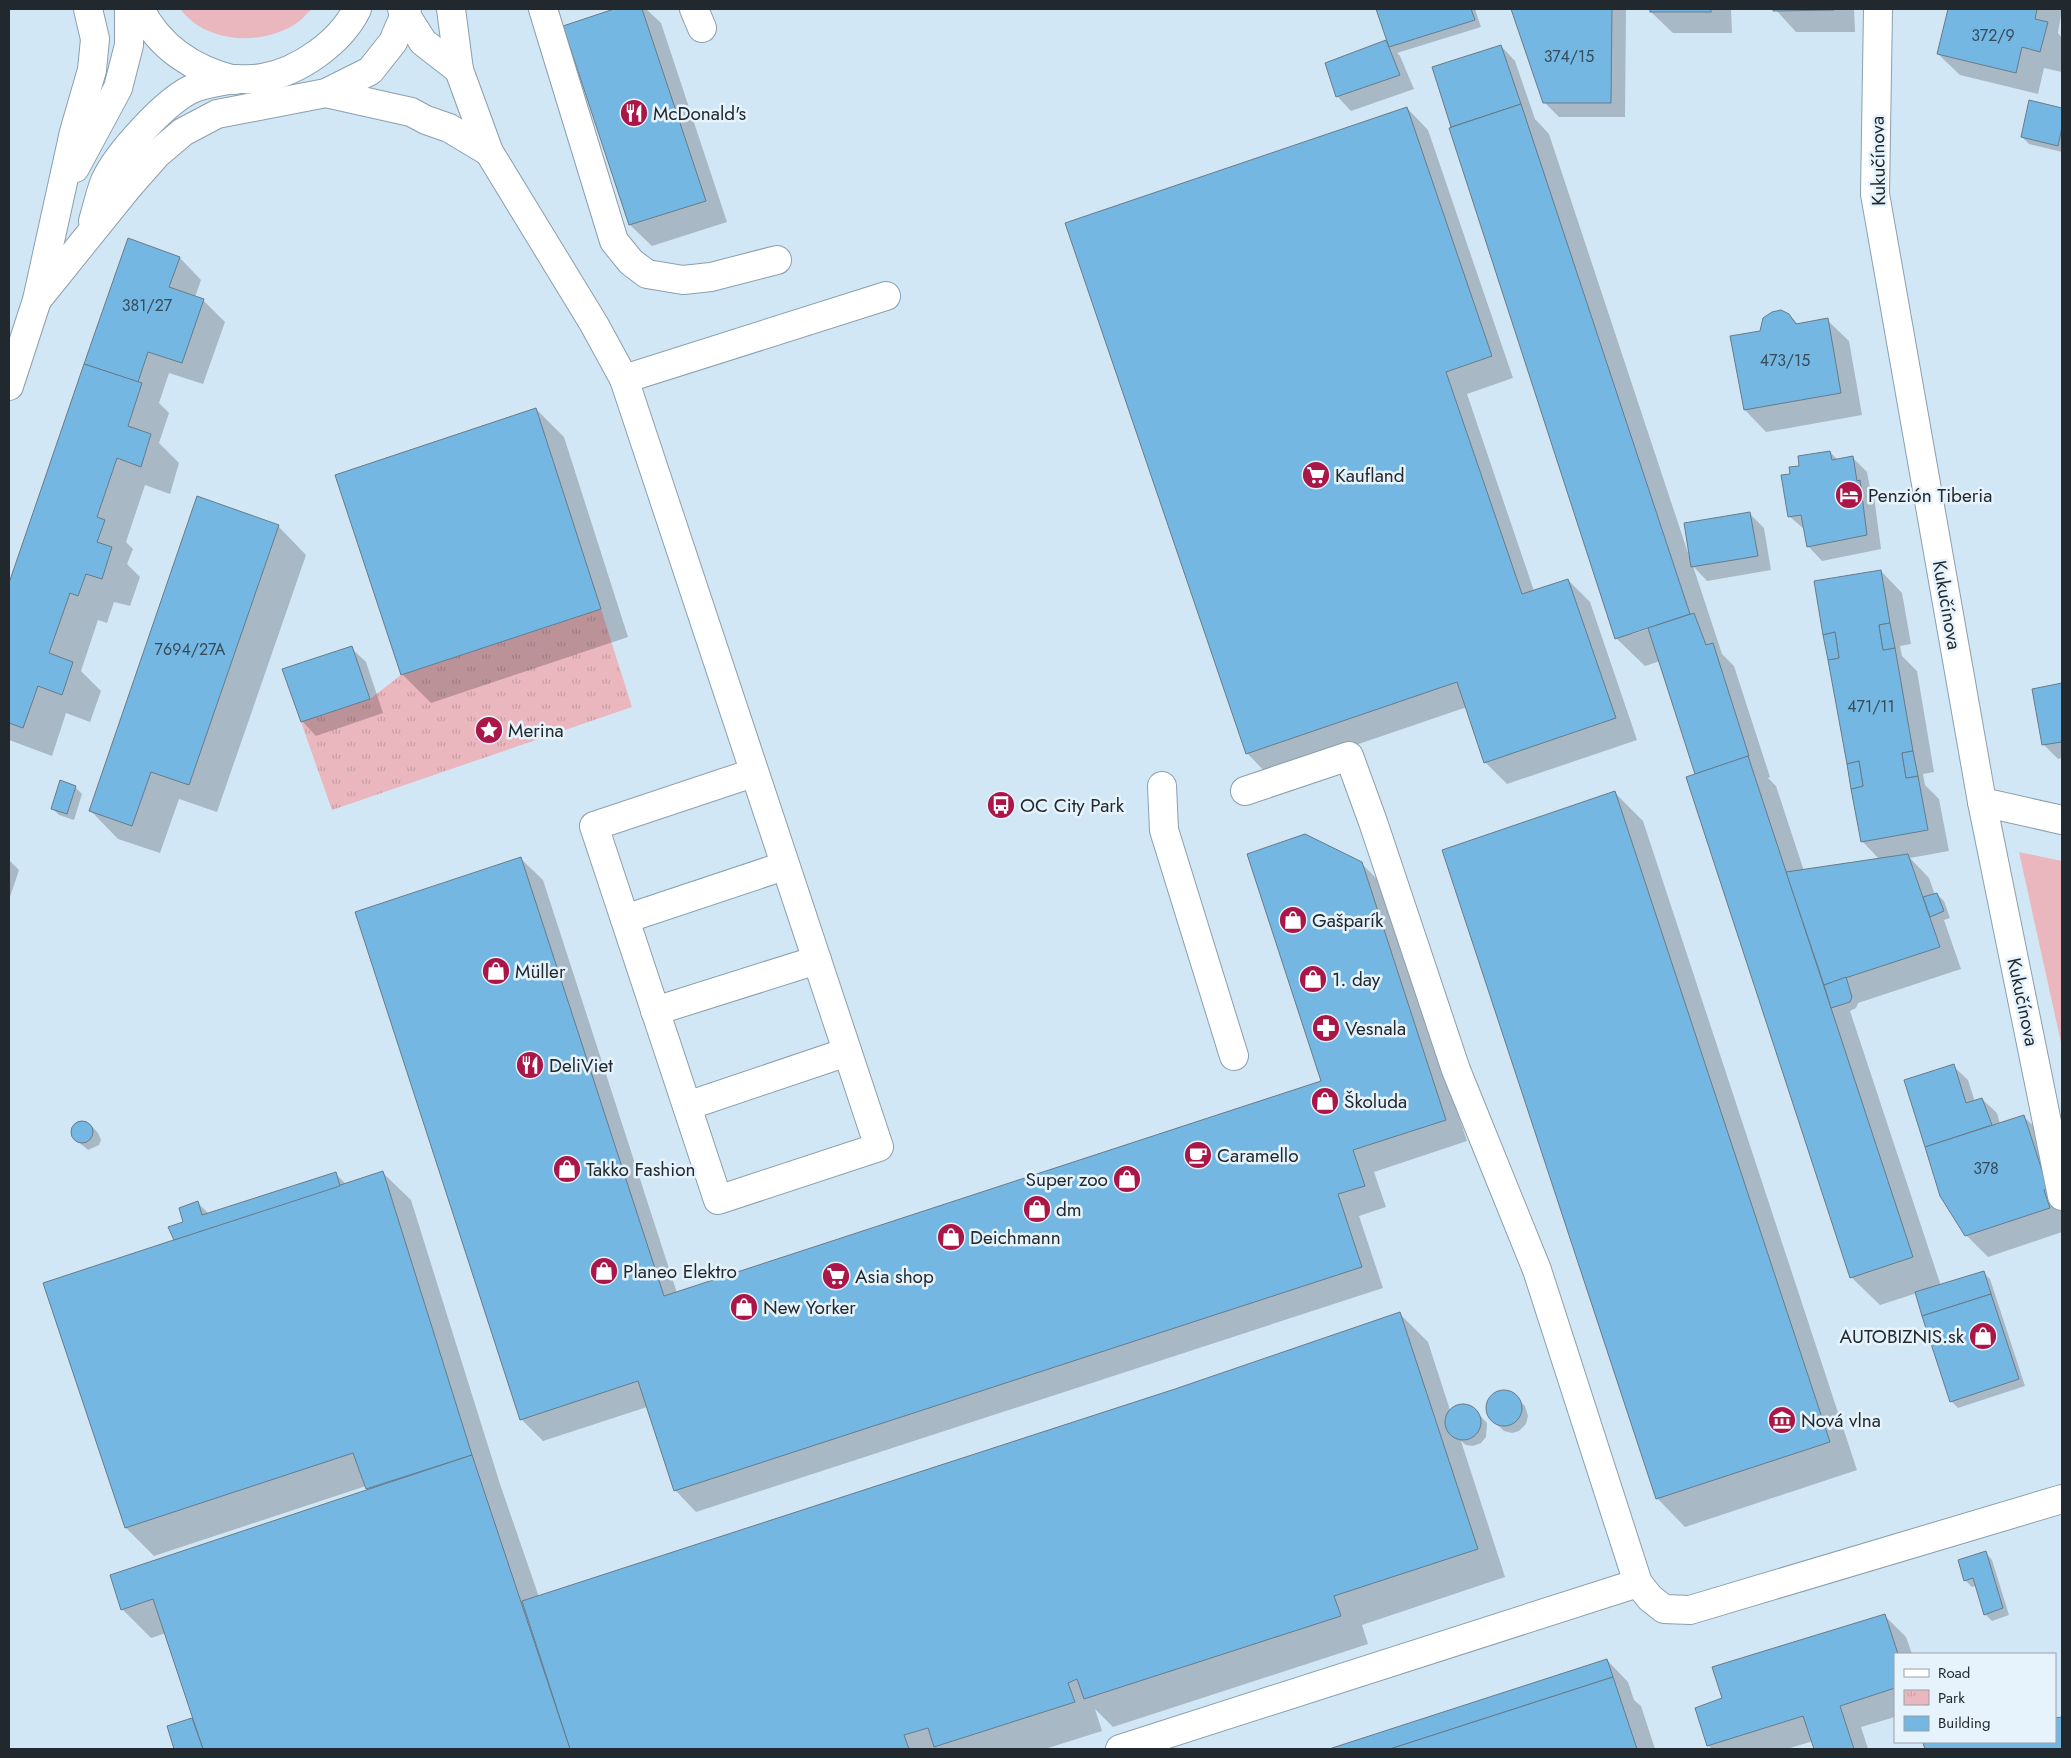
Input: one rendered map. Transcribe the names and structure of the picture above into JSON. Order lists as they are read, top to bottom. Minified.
{"streets":{"main road":["Kukučínova"]},"places":{"restaurant":["McDonald's","DeliViet"],"supermarket":["Kaufland","Asia shop"],"hotel":["Penzión Tiberia"],"place":["Merina"],"bus stop":["OC City Park"],"shop":["Gašparík","Müller","1. day","Školuda","Takko Fashion","Super zoo","dm","Deichmann","Planeo Elektro","New Yorker","AUTOBIZNIS.sk"],"pharmacy":["Vesnala"],"cafe":["Caramello"],"museum":["Nová vlna"]},"house_numbers":["372/9","374/15","381/27","473/15","7694/27A","471/11","378"],"legend":["Road","Park","Building"]}
